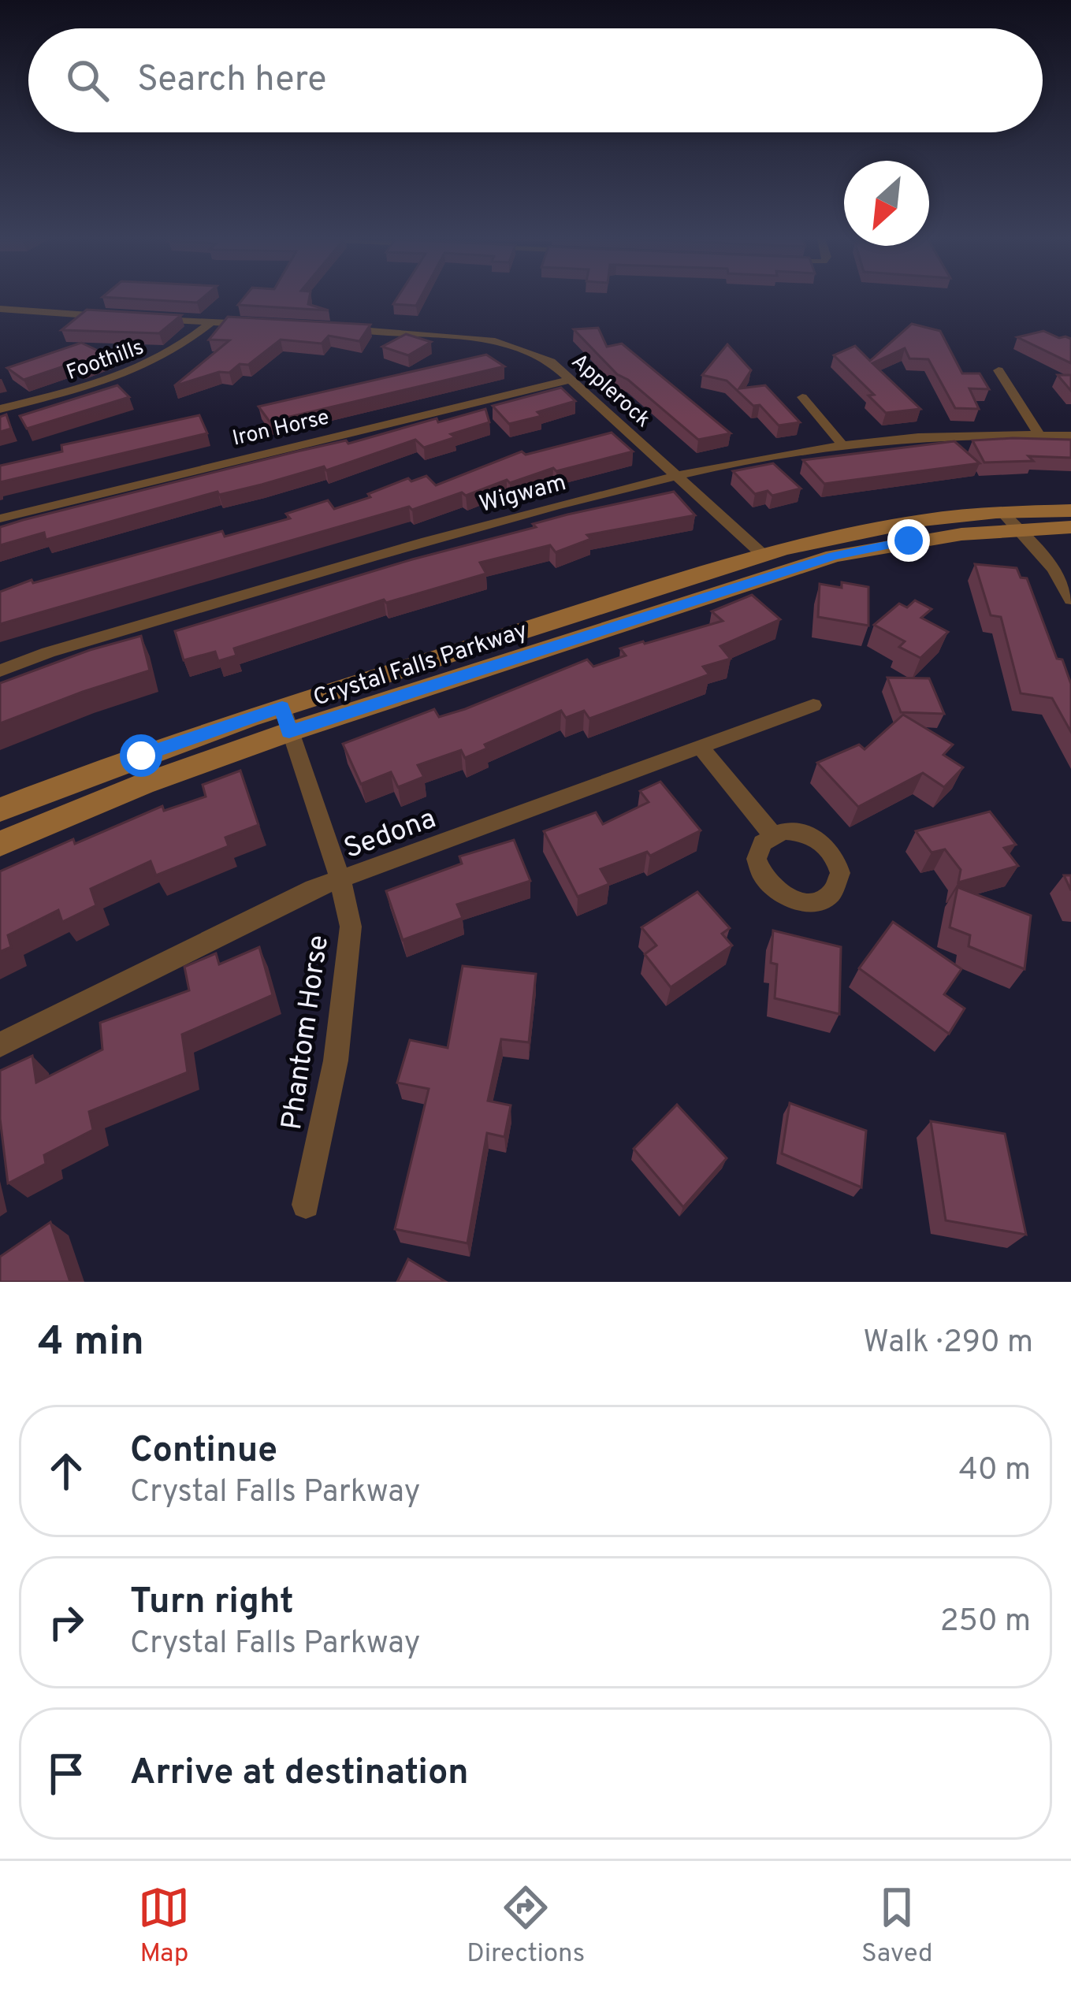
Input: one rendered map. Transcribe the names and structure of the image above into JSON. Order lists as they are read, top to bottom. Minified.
{"streets":{"main road":["Crystal Falls Parkway"],"street":["Foothills","Applerock","Iron Horse","Wigwam","Sedona","Phantom Horse"]},"crossings":[["Applerock","Iron Horse"],["Applerock","Wigwam"],["Applerock","Crystal Falls Parkway"],["Crystal Falls Parkway","Phantom Horse"],["Sedona","Phantom Horse"]],"north":"bottom left","page":{"search":"Search here","heading":["4 min","Walk · 290 m"],"list":[["Continue","Crystal Falls Parkway","40 m"],["Turn right","Crystal Falls Parkway","250 m"],"Arrive at destination"],"nav":["Map","Directions","Saved"]}}
